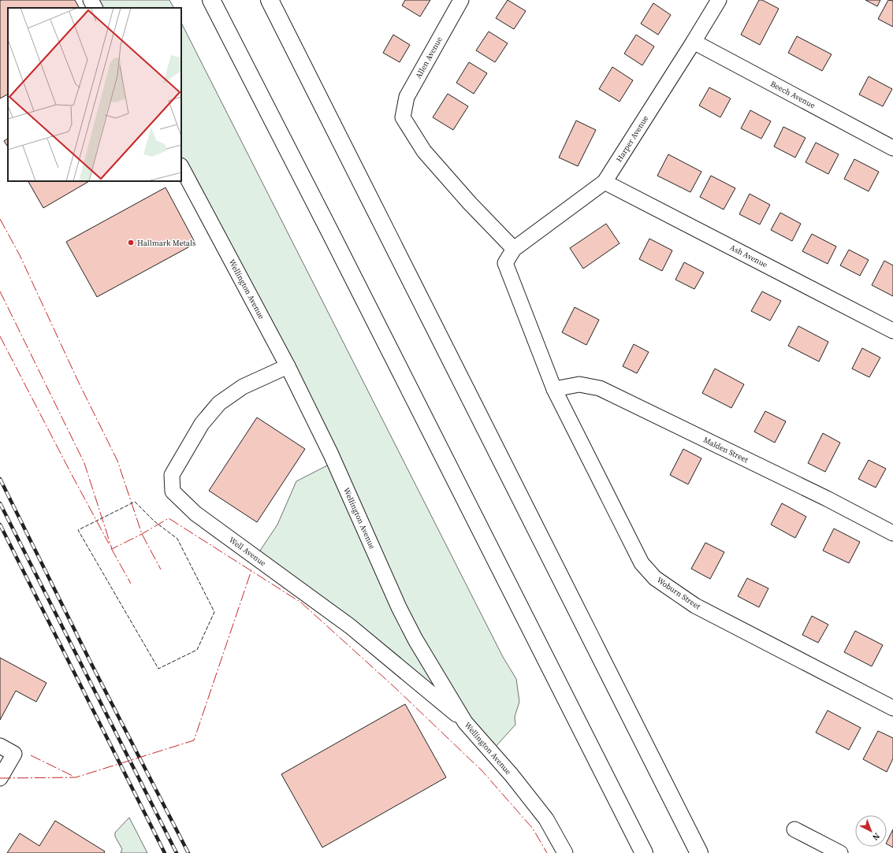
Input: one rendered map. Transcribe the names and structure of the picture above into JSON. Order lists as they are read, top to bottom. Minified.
{"streets":{"street":["Allen Avenue","Beech Avenue","Harper Avenue","Ash Avenue","Wellington Avenue","Malden Street","Well Avenue","Woburn Street"]},"crossings":[["Allen Avenue","Harper Avenue"],["Beech Avenue","Harper Avenue"],["Harper Avenue","Ash Avenue"],["Harper Avenue","Malden Street"],["Harper Avenue","Woburn Street"],["Wellington Avenue","Well Avenue"],["Malden Street","Woburn Street"]],"places":["Hallmark Metals"],"north":"bottom right"}
